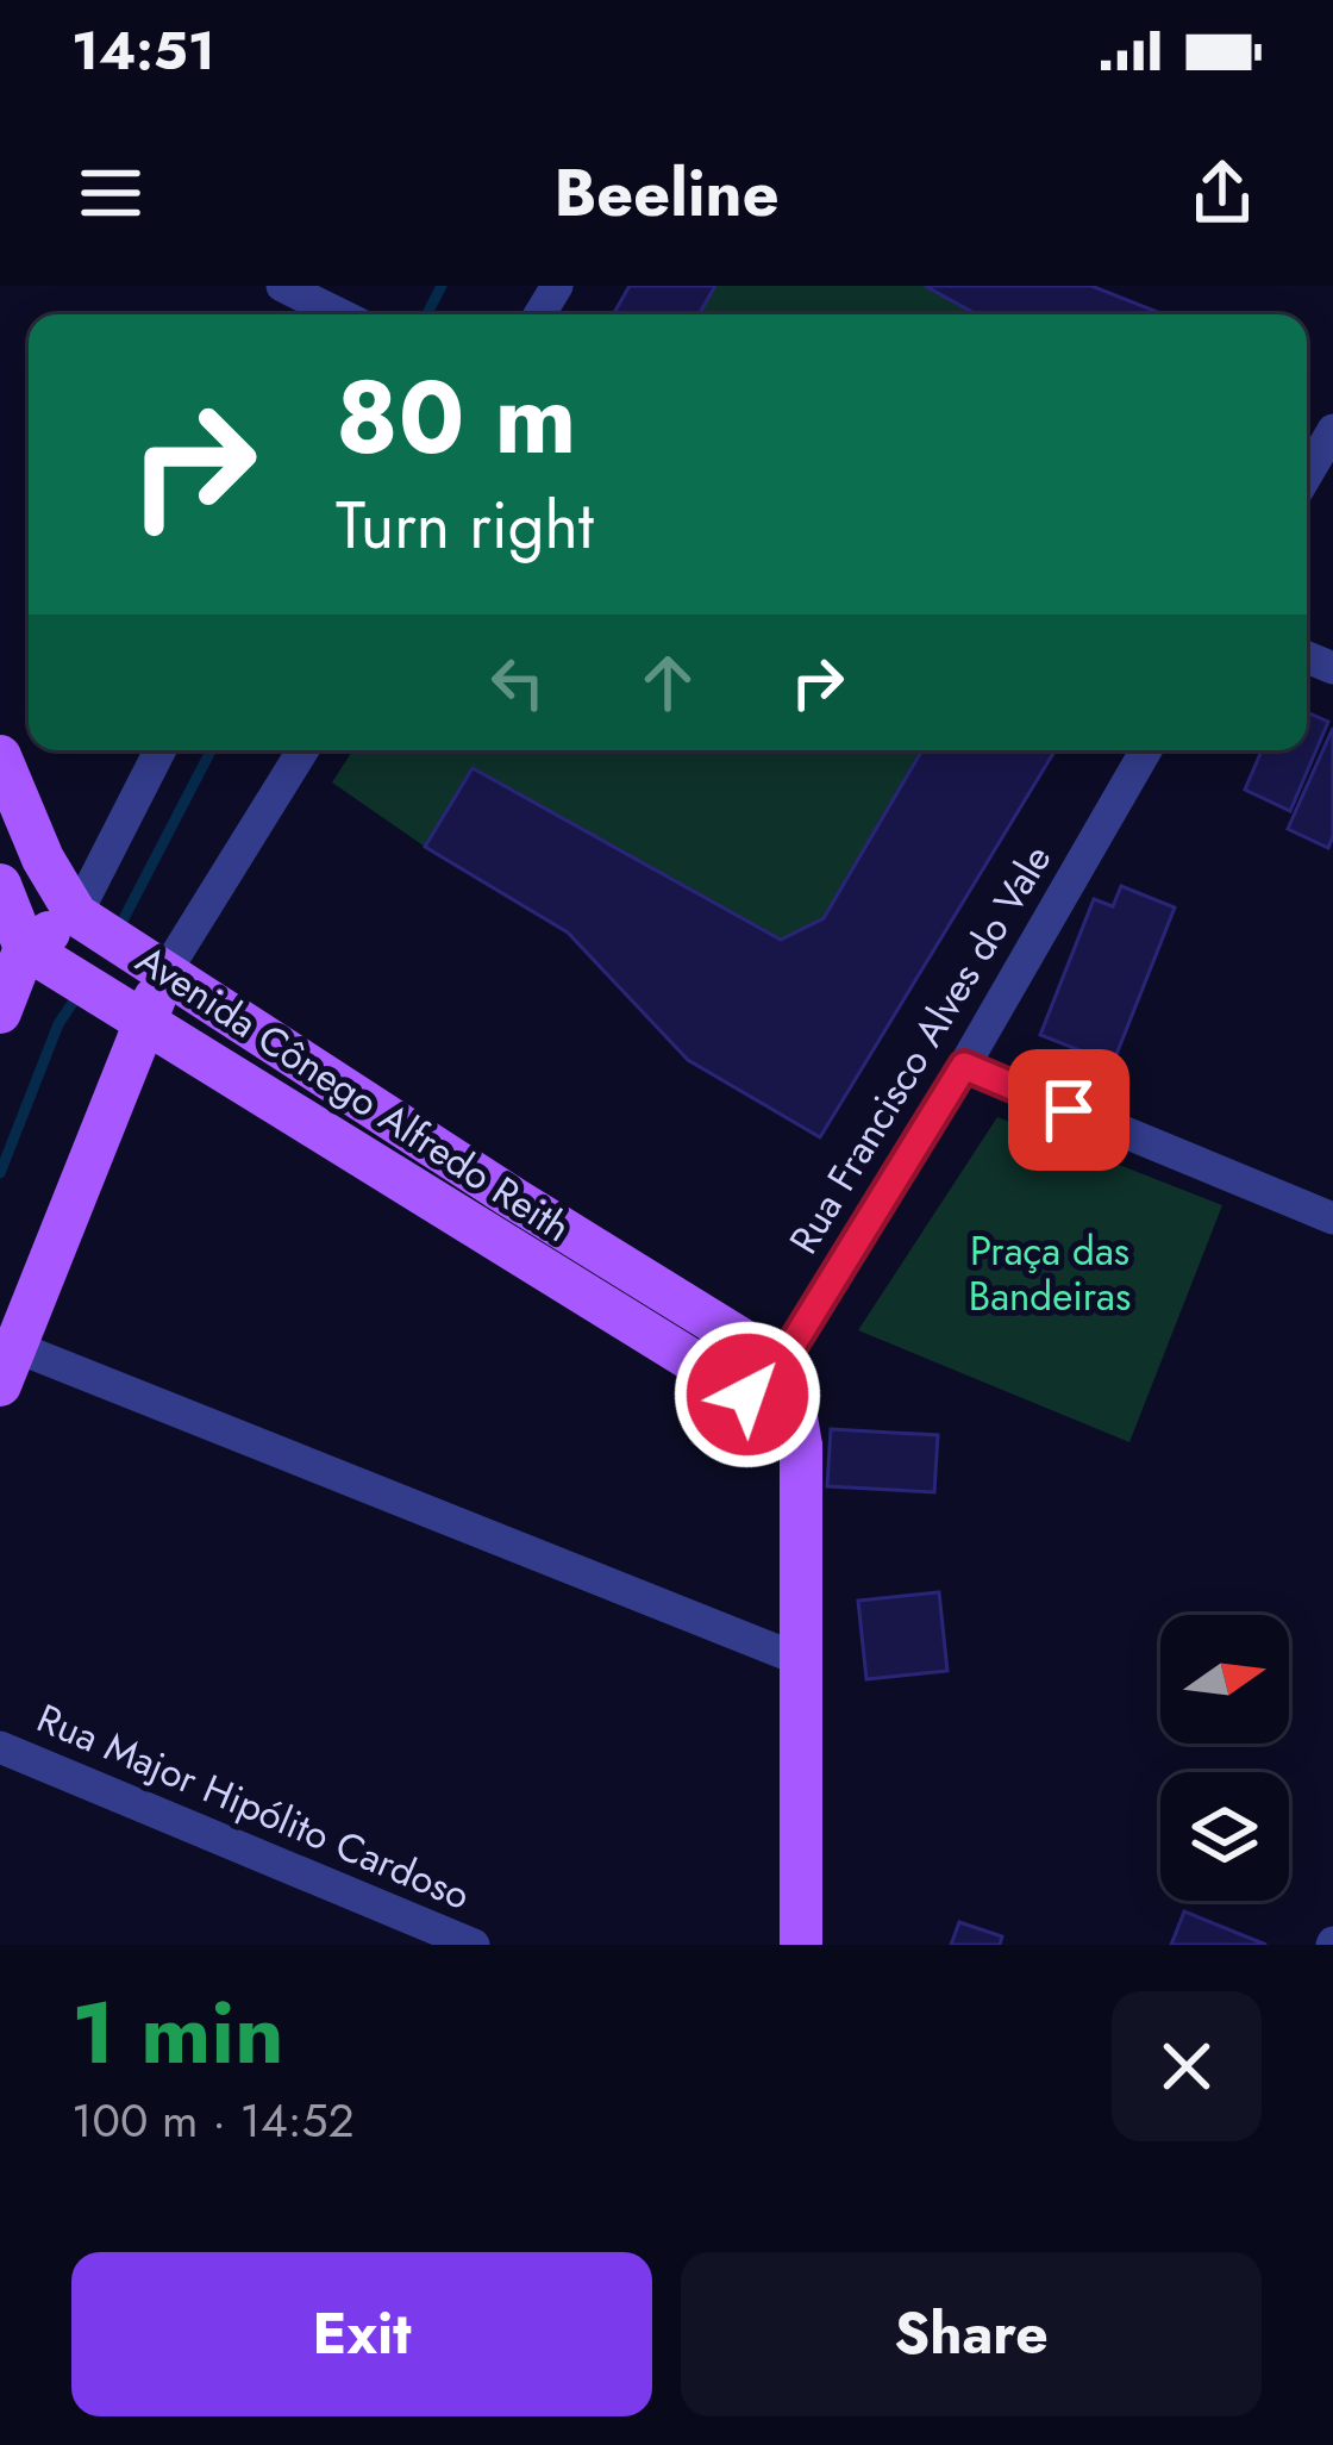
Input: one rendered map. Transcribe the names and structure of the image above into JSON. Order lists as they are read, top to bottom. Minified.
{"streets":{"main road":["Avenida Cônego Alfredo Reith"],"street":["Rua Francisco Alves do Vale","Rua Major Hipólito Cardoso"]},"crossings":[["Rua Francisco Alves do Vale","Avenida Cônego Alfredo Reith"]],"parks":["Praça das Bandeiras"],"north":"right","page":{"status":"14:51","header":"Beeline","turn":["80 m","Turn right"],"heading":["1 min","100 m · 14:52"],"buttons":["Exit","Share"]}}
